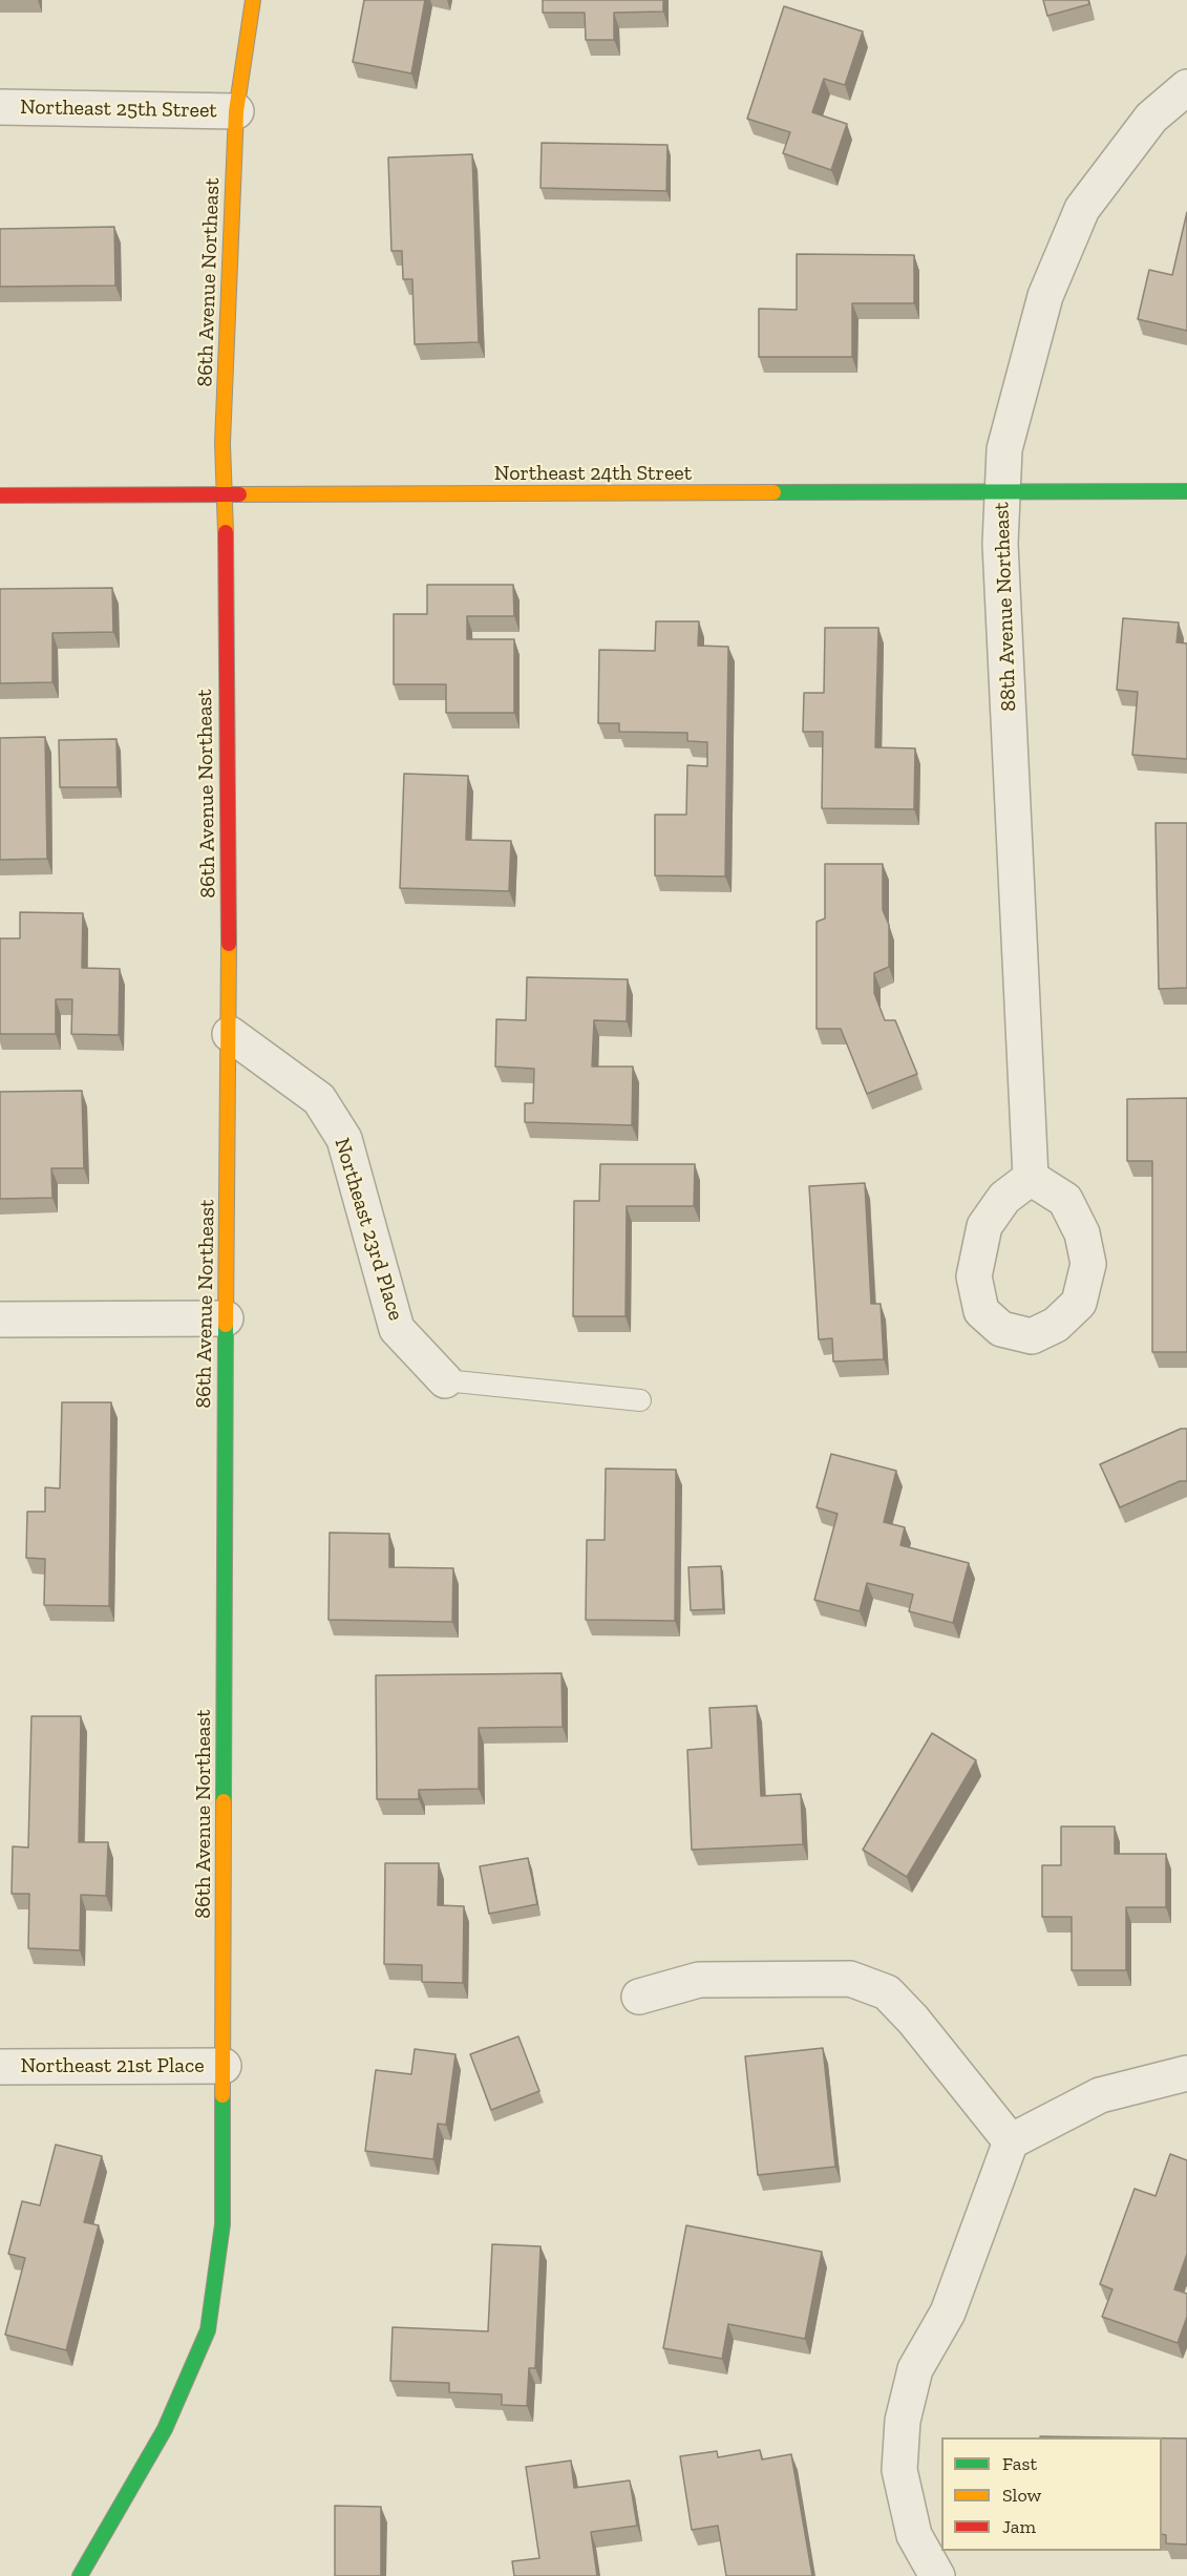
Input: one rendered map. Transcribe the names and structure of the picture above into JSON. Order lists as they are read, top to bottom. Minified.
{"streets":{"street":["Northeast 25th Street","86th Avenue Northeast","Northeast 24th Street","88th Avenue Northeast","Northeast 23rd Place","Northeast 21st Place"]},"crossings":[["Northeast 25th Street","86th Avenue Northeast"],["86th Avenue Northeast","Northeast 24th Street"],["86th Avenue Northeast","Northeast 23rd Place"],["86th Avenue Northeast","Northeast 21st Place"],["Northeast 24th Street","88th Avenue Northeast"]],"legend":["Fast","Slow","Jam"]}
